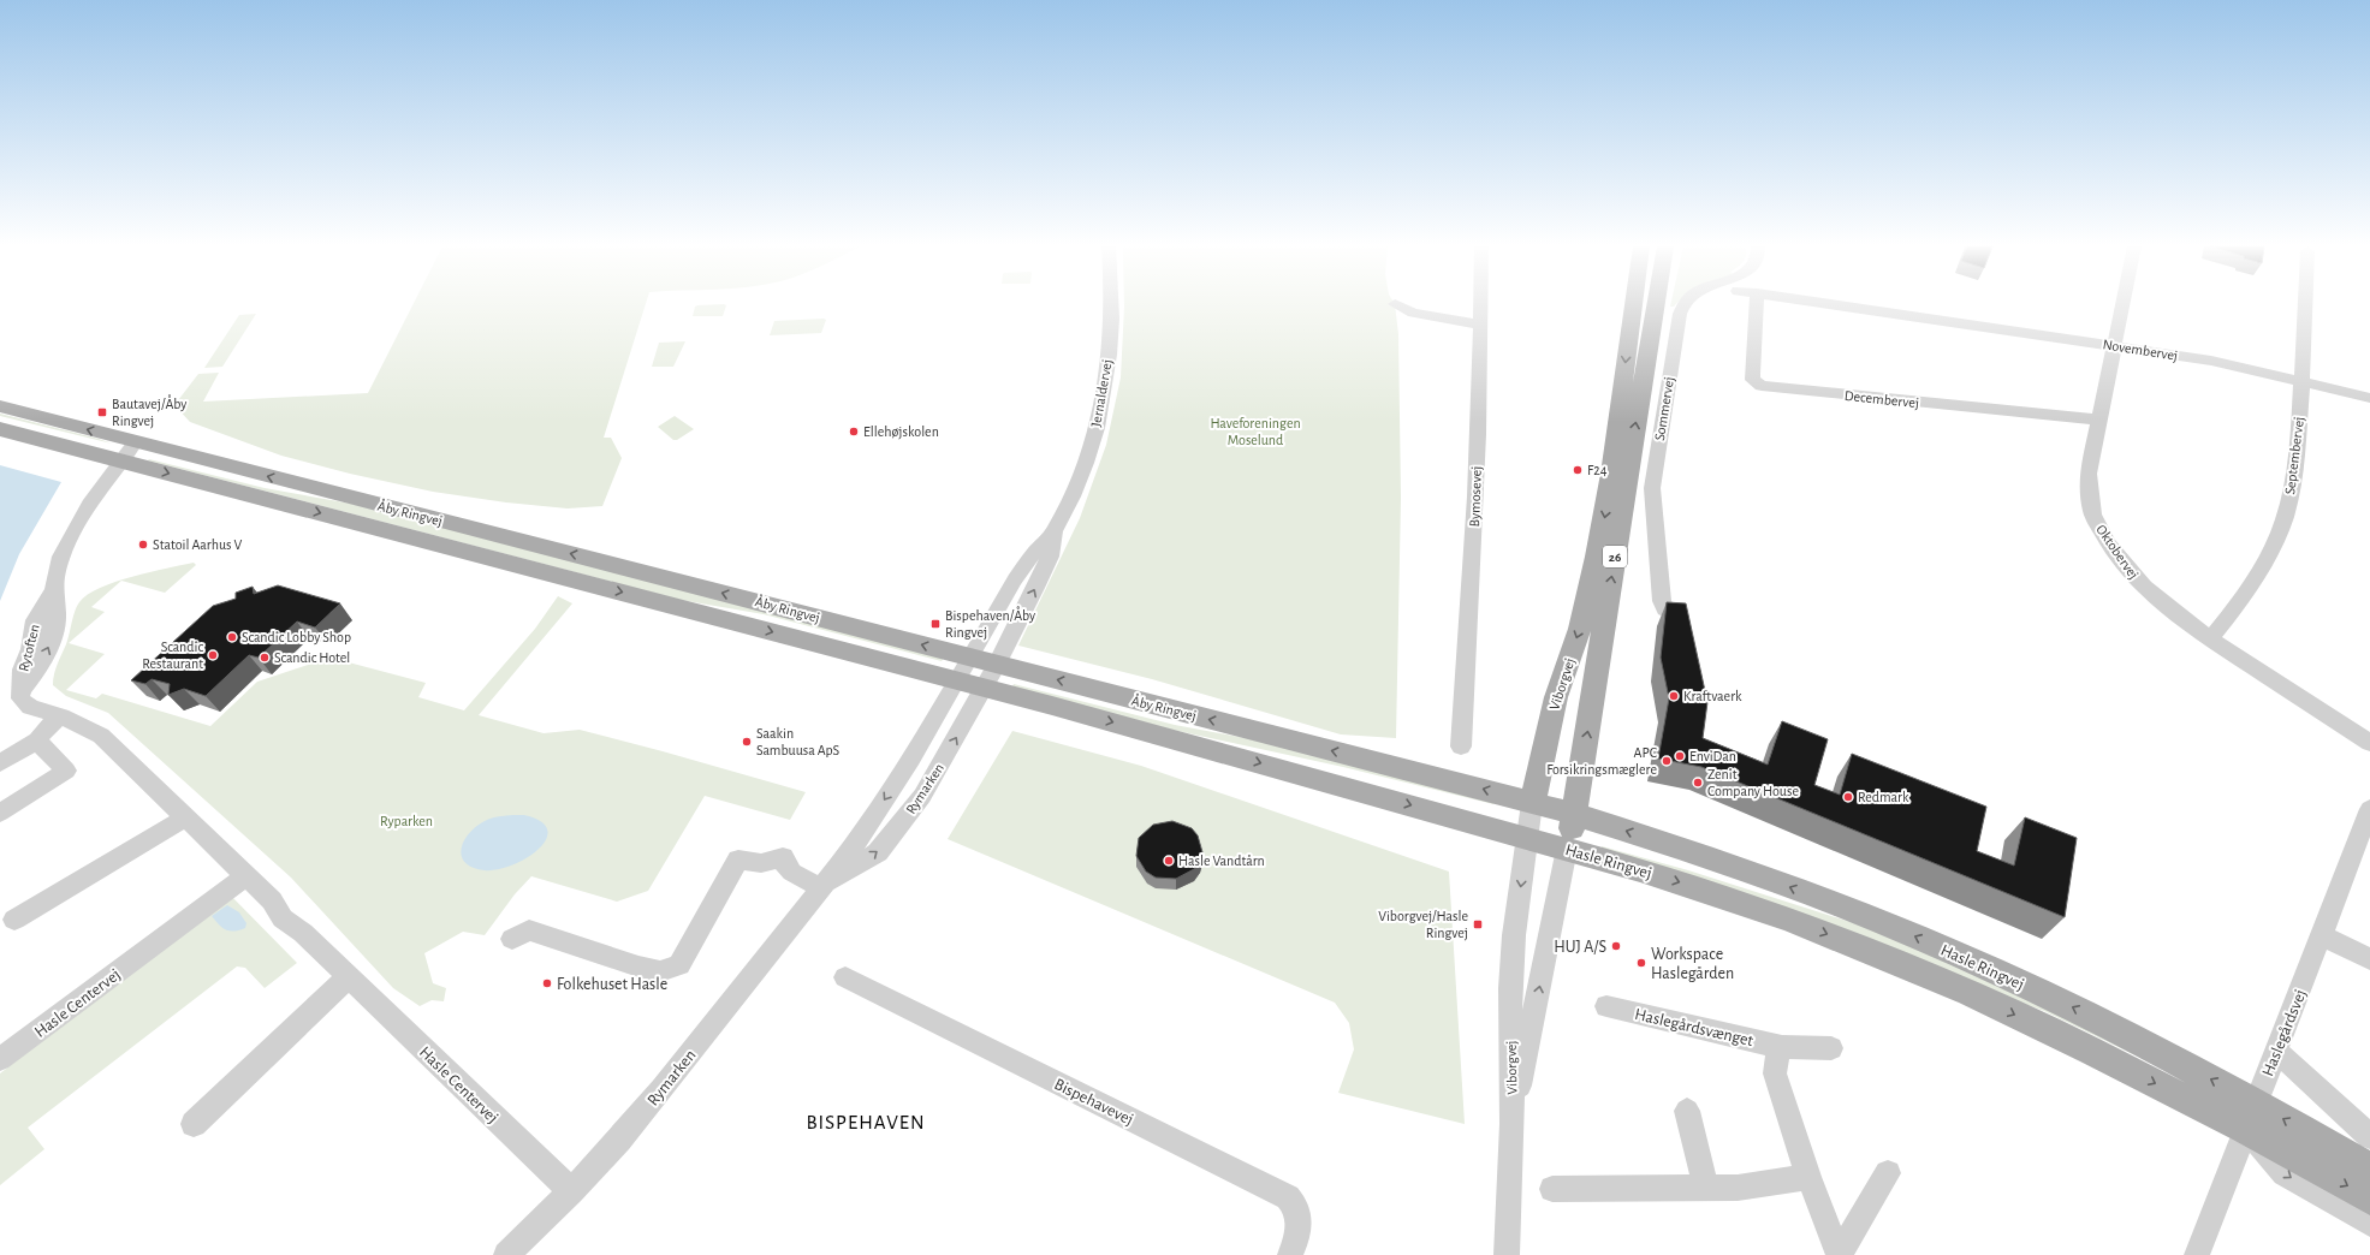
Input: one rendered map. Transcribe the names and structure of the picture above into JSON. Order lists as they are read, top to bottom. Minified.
{"streets":{"main road":["Åby Ringvej","26","Viborgvej","Hasle Ringvej"],"street":["Novembervej","Jernaldervej","Decembervej","Sommervej","Septembervej","Bymosevej","Oktobervej","Rytoften","Rymarken","Hasle Centervej","Haslegårdsvænget","Haslegårdsvej","Bispehavevej"]},"crossings":[["Novembervej","Septembervej"],["Novembervej","Oktobervej"],["Jernaldervej","Åby Ringvej"],["Jernaldervej","Rymarken"],["Decembervej","Oktobervej"],["Septembervej","Oktobervej"],["Åby Ringvej","Rytoften"],["Åby Ringvej","Viborgvej"],["Åby Ringvej","Rymarken"],["Åby Ringvej","Hasle Ringvej"],["Rytoften","Hasle Centervej"],["Viborgvej","Hasle Ringvej"],["Rymarken","Hasle Centervej"],["Hasle Ringvej","Haslegårdsvej"]],"districts":["BISPEHAVEN"],"parks":["Haveforeningen Moselund","Ryparken"],"places":{"transit":["Bautavej/Åby Ringvej","Bispehaven/Åby Ringvej","Viborgvej/Hasle Ringvej"],"other":["Ellehøjskolen","F24","Statoil Aarhus V","Scandic Lobby Shop","Scandic Restaurant","Scandic Hotel","Kraftvaerk","Saakin Sambuusa ApS","EnviDan","APC Forsikringsmæglere","Zenit Company House","Redmark","Hasle Vandtårn","HUJ A/S","Workspace Haslegården","Folkehuset Hasle"]}}
